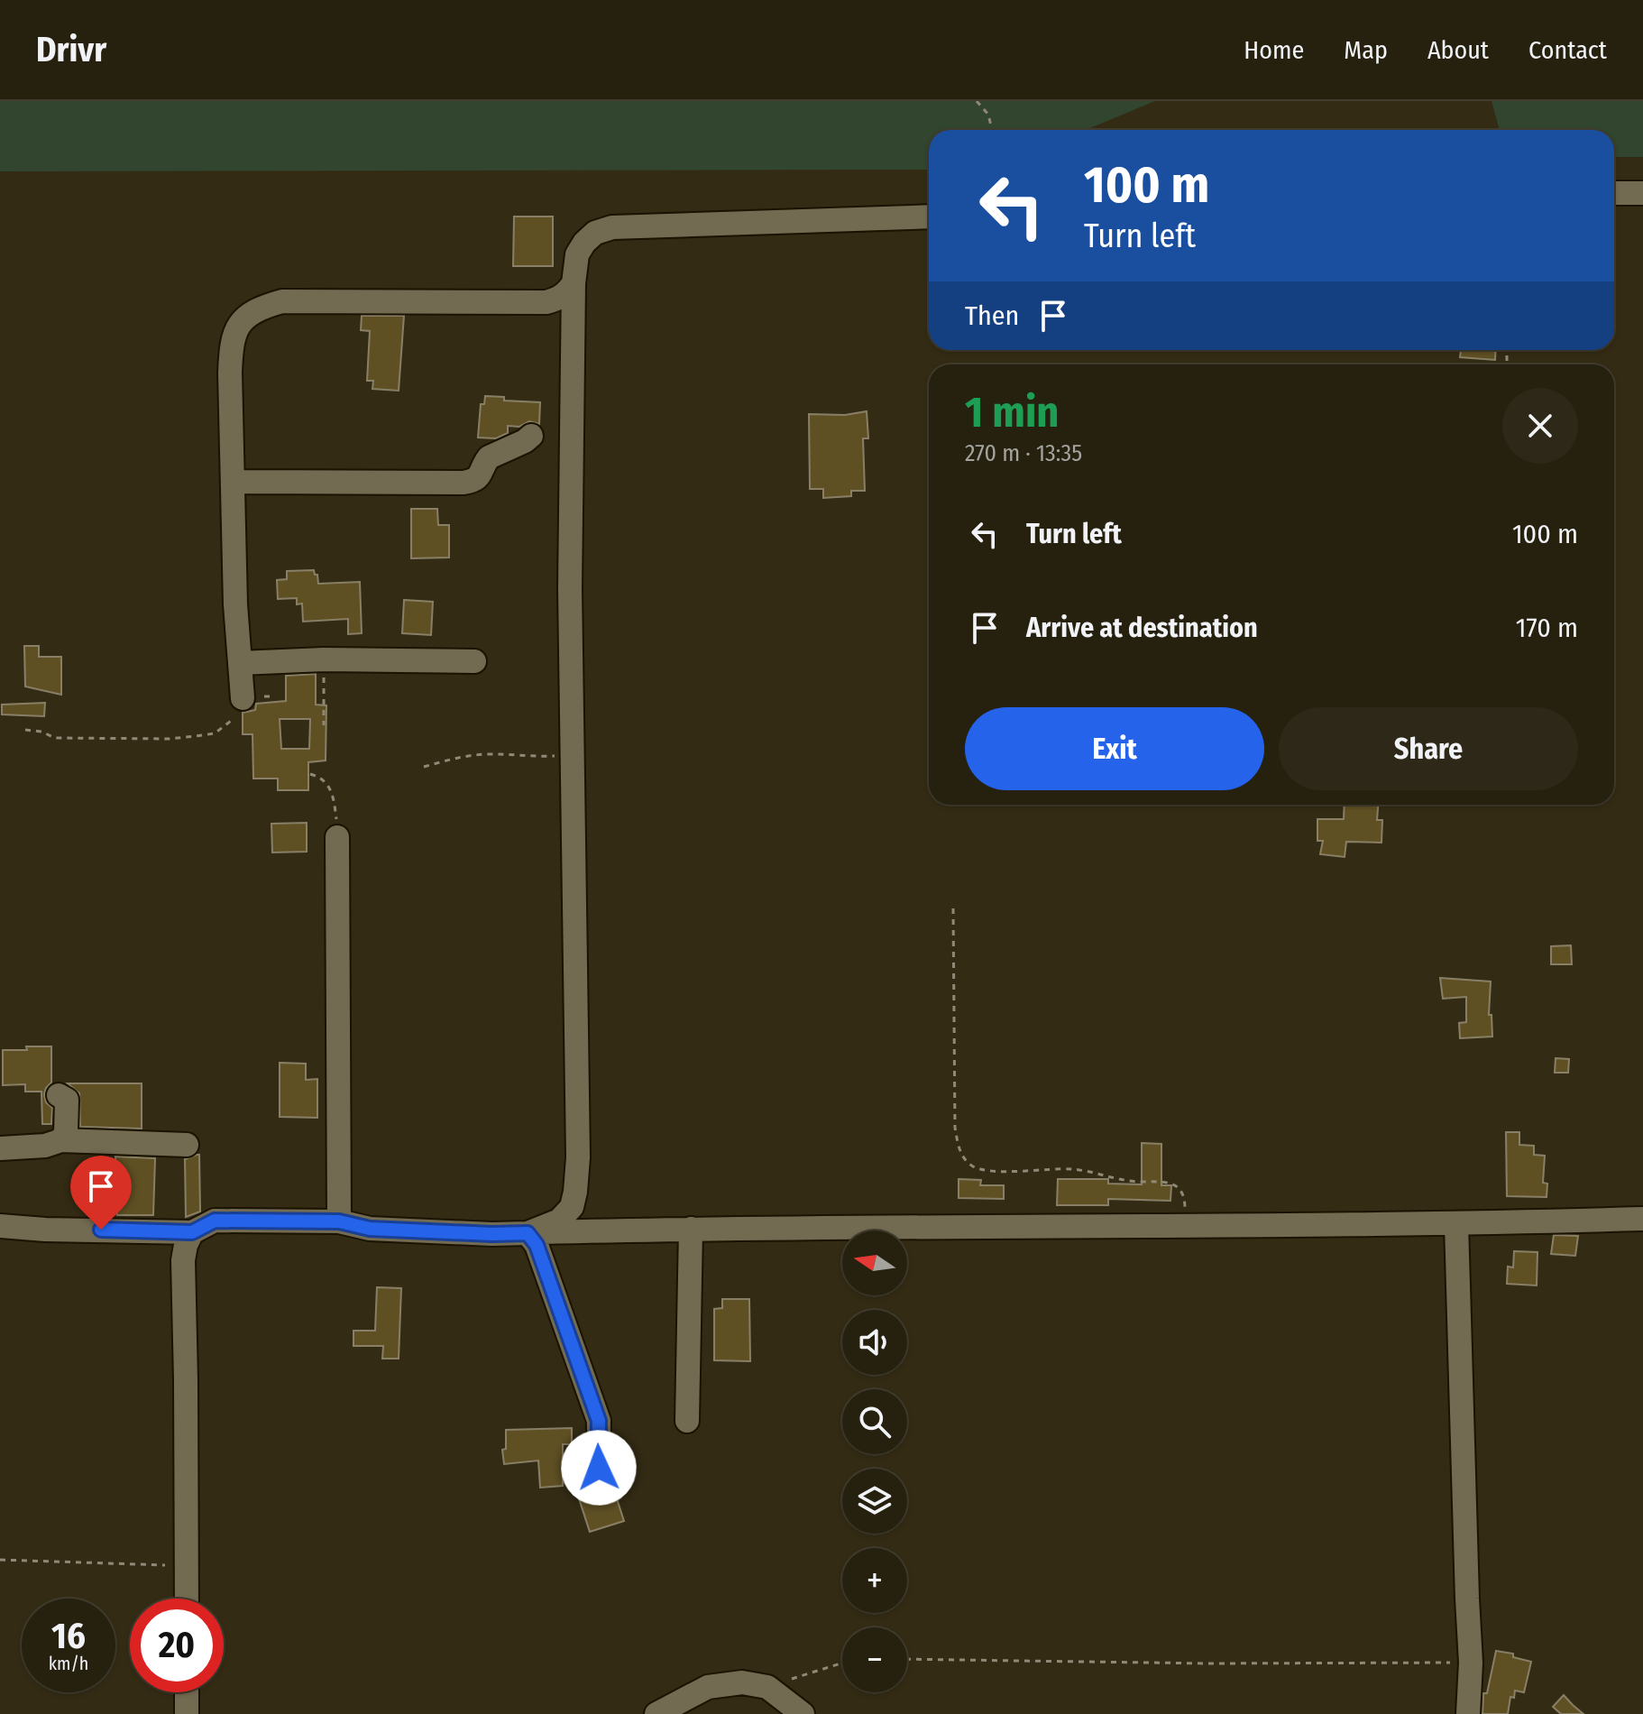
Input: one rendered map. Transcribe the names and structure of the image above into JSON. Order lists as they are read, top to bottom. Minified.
{"north":"left","page":{"header":"Drivr","nav":["Home","Map","About","Contact"],"turn":["100 m","Turn left"],"then":"Then","heading":["1 min","270 m · 13:35"],"list":[{"name":"Turn left","value":"100 m"},{"name":"Arrive at destination","value":"170 m"}],"buttons":["Exit","Share"],"map_buttons":["+","−"],"speed":"16 km/h","limit":"20"}}
